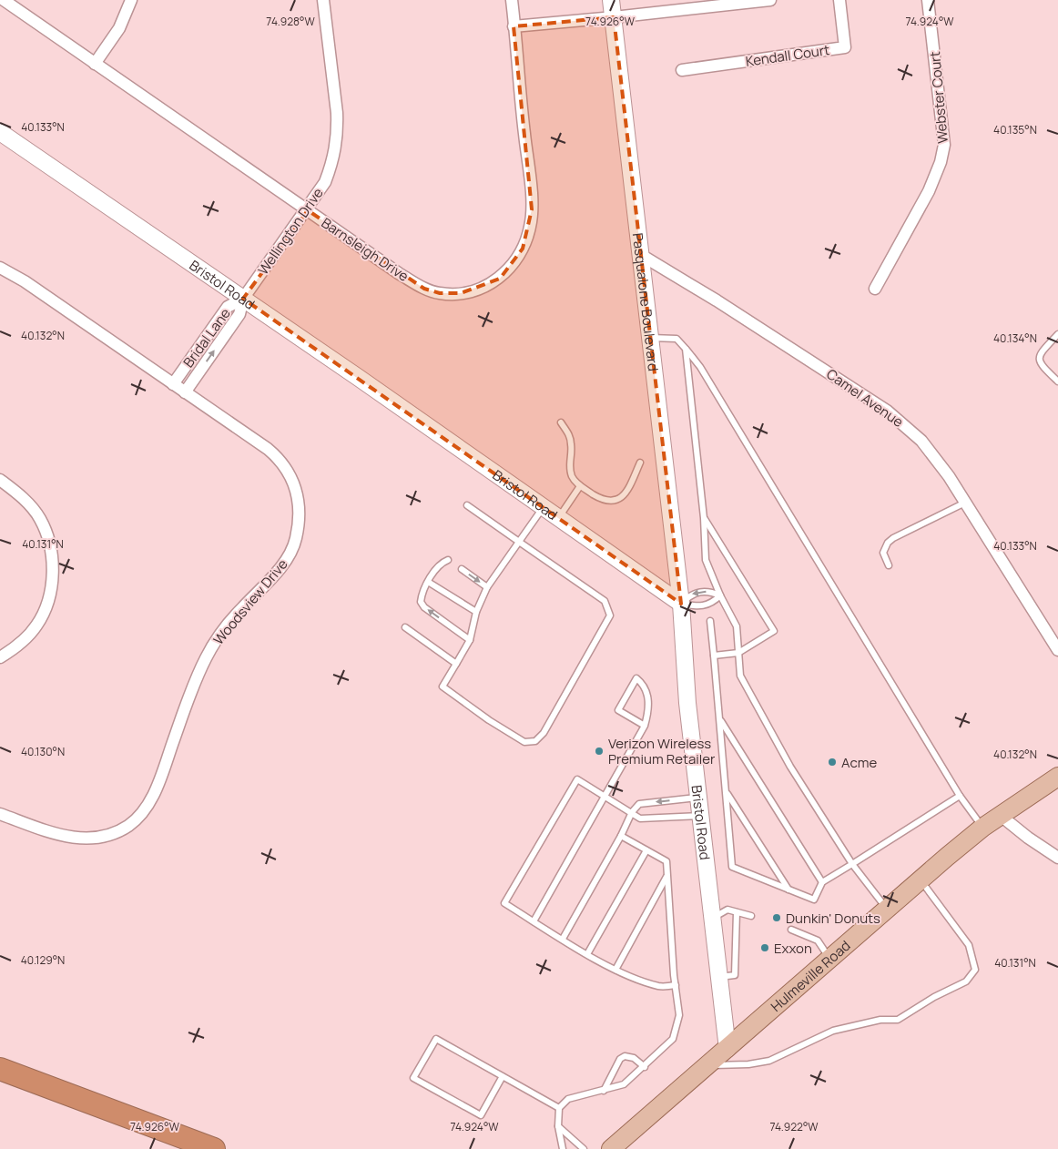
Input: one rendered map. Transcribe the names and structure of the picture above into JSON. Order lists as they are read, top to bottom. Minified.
{"streets":{"main road":["Bristol Road","Pasqualone Boulevard","Hulmeville Road"],"street":["Kendall Court","Webster Court","Wellington Drive","Barnsleigh Drive","Bridal Lane","Camel Avenue","Woodsview Drive"]},"crossings":[["Wellington Drive","Barnsleigh Drive"],["Wellington Drive","Bristol Road"],["Wellington Drive","Bridal Lane"],["Bristol Road","Pasqualone Boulevard"],["Bristol Road","Bridal Lane"],["Bristol Road","Hulmeville Road"],["Pasqualone Boulevard","Camel Avenue"],["Bridal Lane","Woodsview Drive"]],"places":["Verizon Wireless Premium Retailer","Acme","Dunkin' Donuts","Exxon"],"coordinates":["74.928°W","74.926°W","74.924°W","40.133°N","40.135°N","40.132°N","40.134°N","40.131°N","40.130°N","40.129°N","74.922°W"]}
